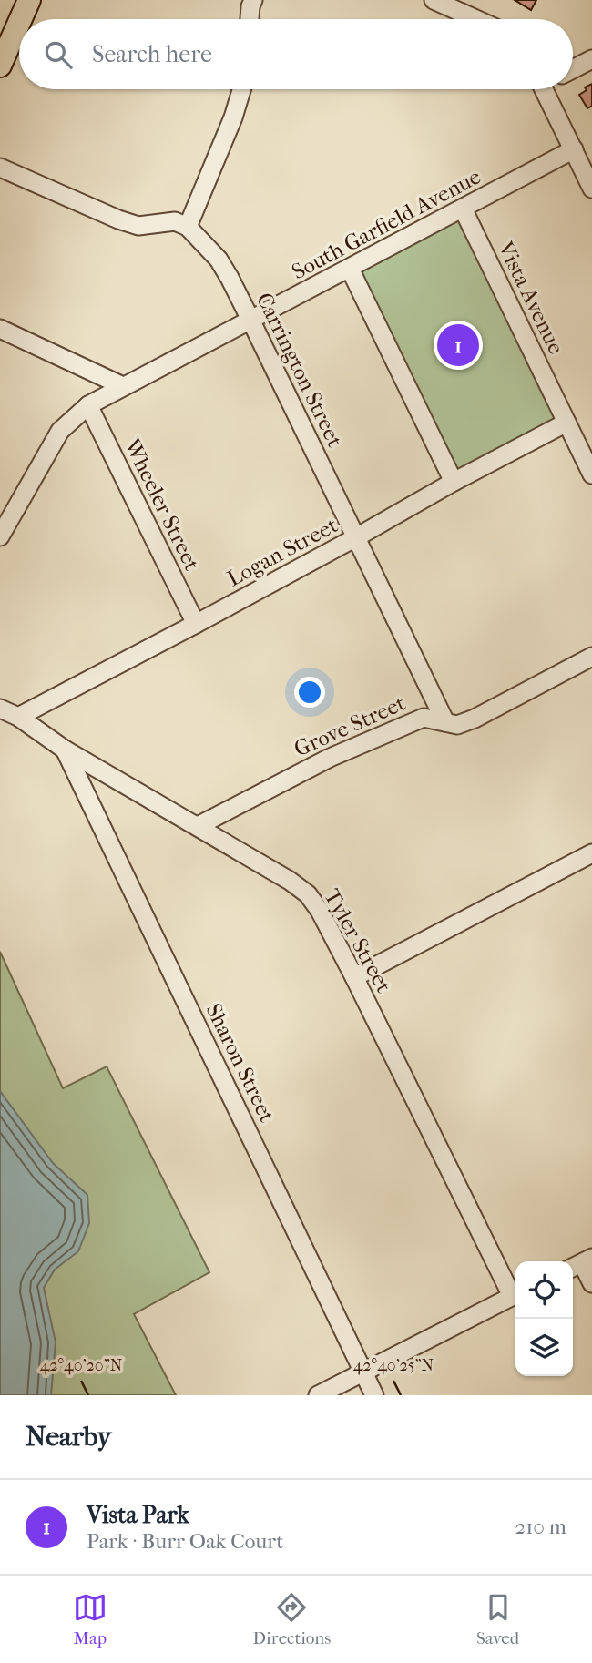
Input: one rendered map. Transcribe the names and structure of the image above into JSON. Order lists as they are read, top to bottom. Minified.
{"streets":{"street":["South Garfield Avenue","Vista Avenue","Carrington Street","Wheeler Street","Logan Street","Grove Street","Tyler Street","Sharon Street"]},"crossings":[["South Garfield Avenue","Vista Avenue"],["South Garfield Avenue","Carrington Street"],["South Garfield Avenue","Wheeler Street"],["Vista Avenue","Logan Street"],["Carrington Street","Logan Street"],["Carrington Street","Grove Street"],["Wheeler Street","Logan Street"],["Logan Street","Tyler Street"],["Grove Street","Tyler Street"],["Tyler Street","Sharon Street"]],"page":{"search":"Search here","pins":"1","heading":"Nearby","list":[{"mark":"1","name":"Vista Park","note":"Park · Burr Oak Court","value":"210 m"}],"nav":["Map","Directions","Saved"]},"coordinates":["42°40'20\"N","42°40'25\"N"]}
